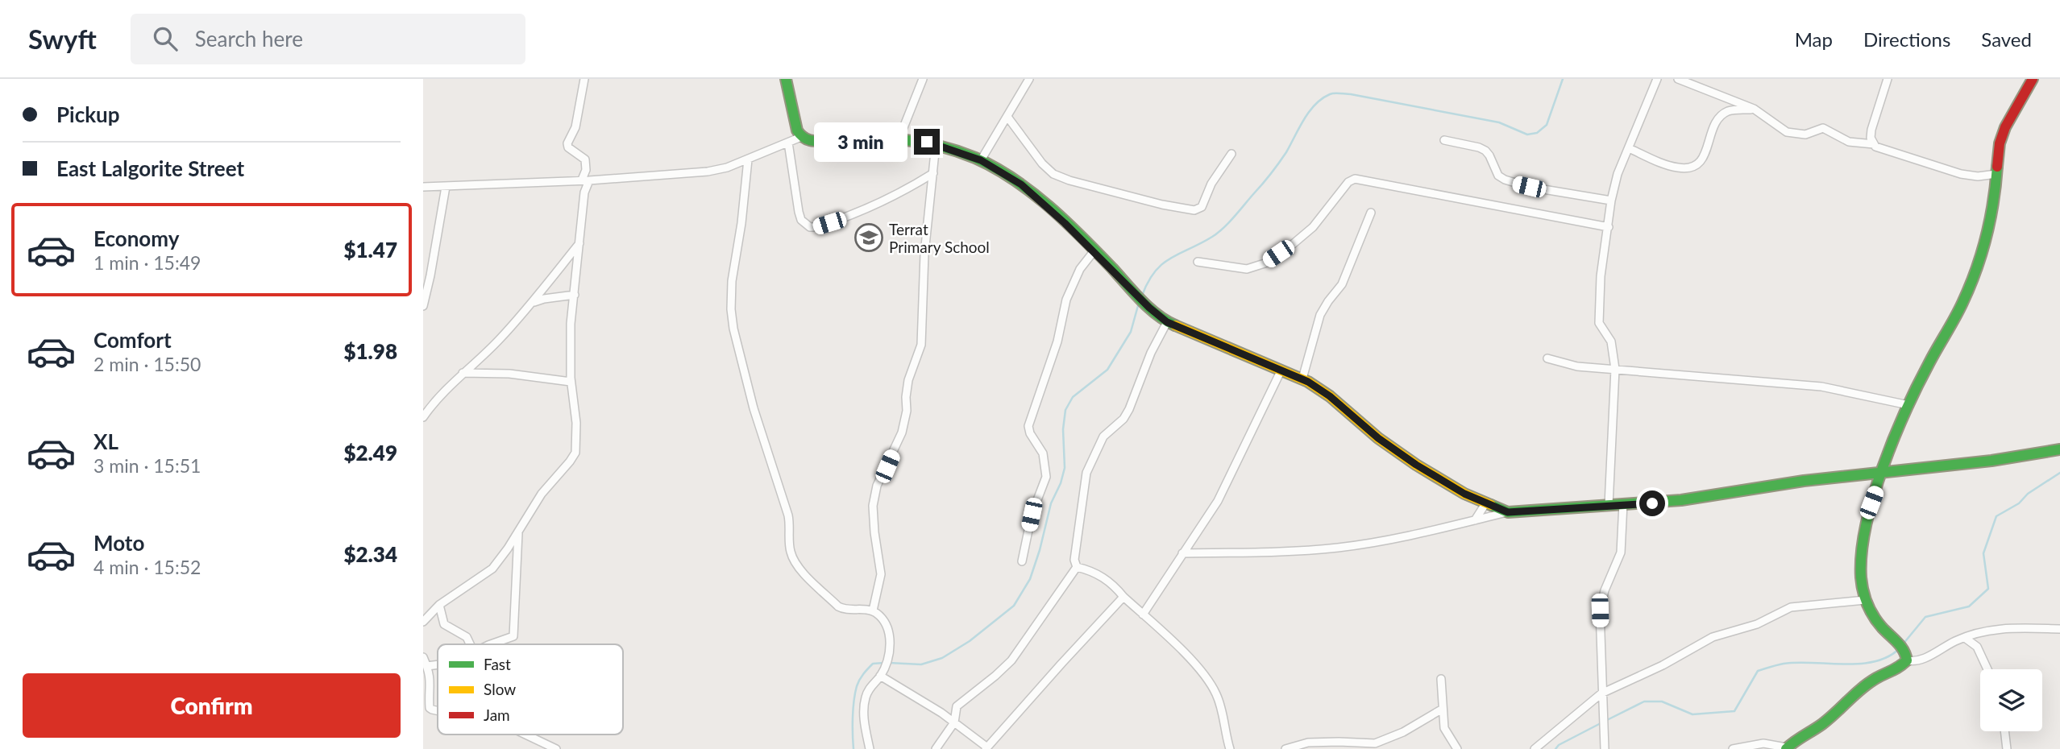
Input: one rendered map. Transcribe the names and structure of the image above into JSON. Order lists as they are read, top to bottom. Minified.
{"places":{"school or university":["Terrat Primary School"]},"legend":["Fast","Slow","Jam"],"page":{"header":"Swyft","search":"Search here","nav":["Map","Directions","Saved"],"banner":["Pickup","East Lalgorite Street"],"bubble":"3 min","list":[{"name":"Economy","note":"1 min · 15:49","value":"$1.47"},{"name":"Comfort","note":"2 min · 15:50","value":"$1.98"},{"name":"XL","note":"3 min · 15:51","value":"$2.49"},{"name":"Moto","note":"4 min · 15:52","value":"$2.34"}],"buttons":"Confirm"}}
